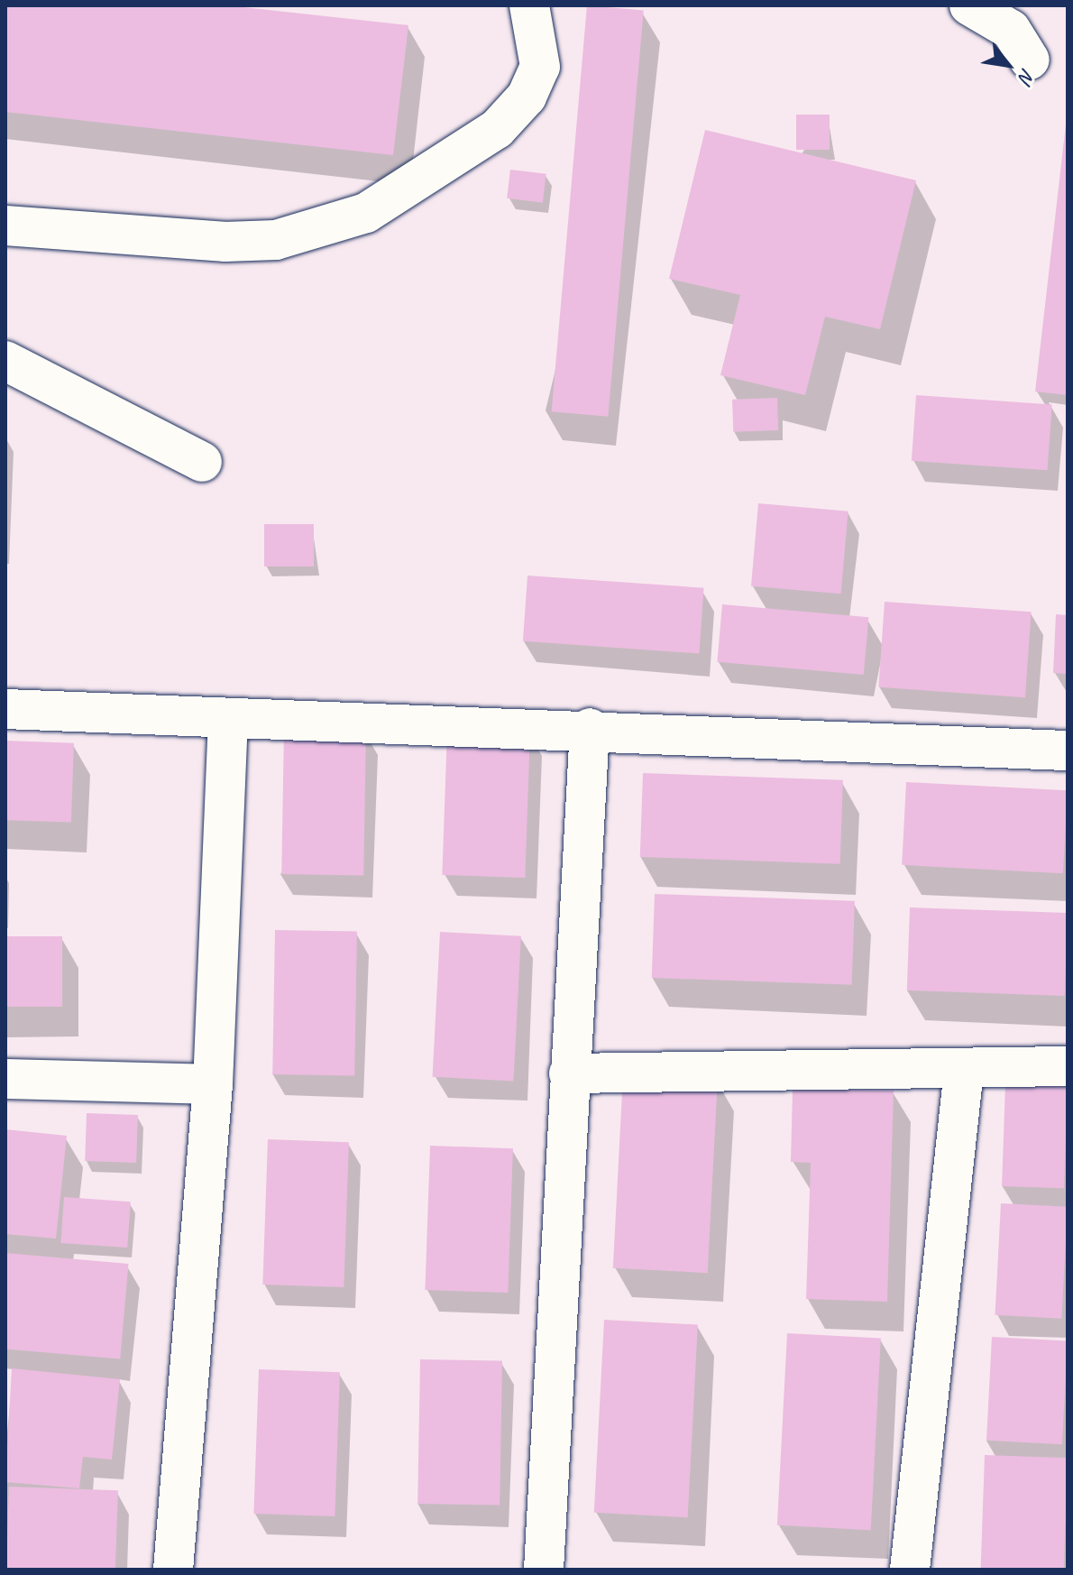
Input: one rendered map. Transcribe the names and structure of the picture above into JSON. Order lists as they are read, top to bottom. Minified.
{"north":"bottom right"}
